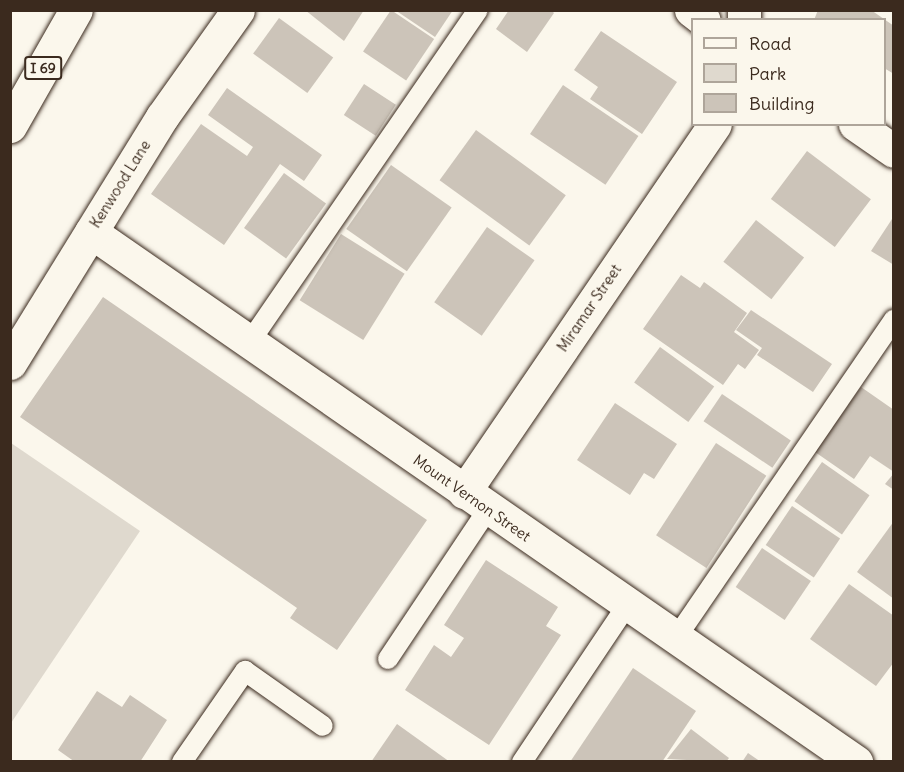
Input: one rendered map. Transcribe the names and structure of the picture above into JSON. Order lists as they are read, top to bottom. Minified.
{"streets":{"main road":["I 69","Kenwood Lane","Miramar Street","Mount Vernon Street"]},"crossings":[["Kenwood Lane","Mount Vernon Street"],["Miramar Street","Mount Vernon Street"]],"legend":["Road","Park","Building"]}
